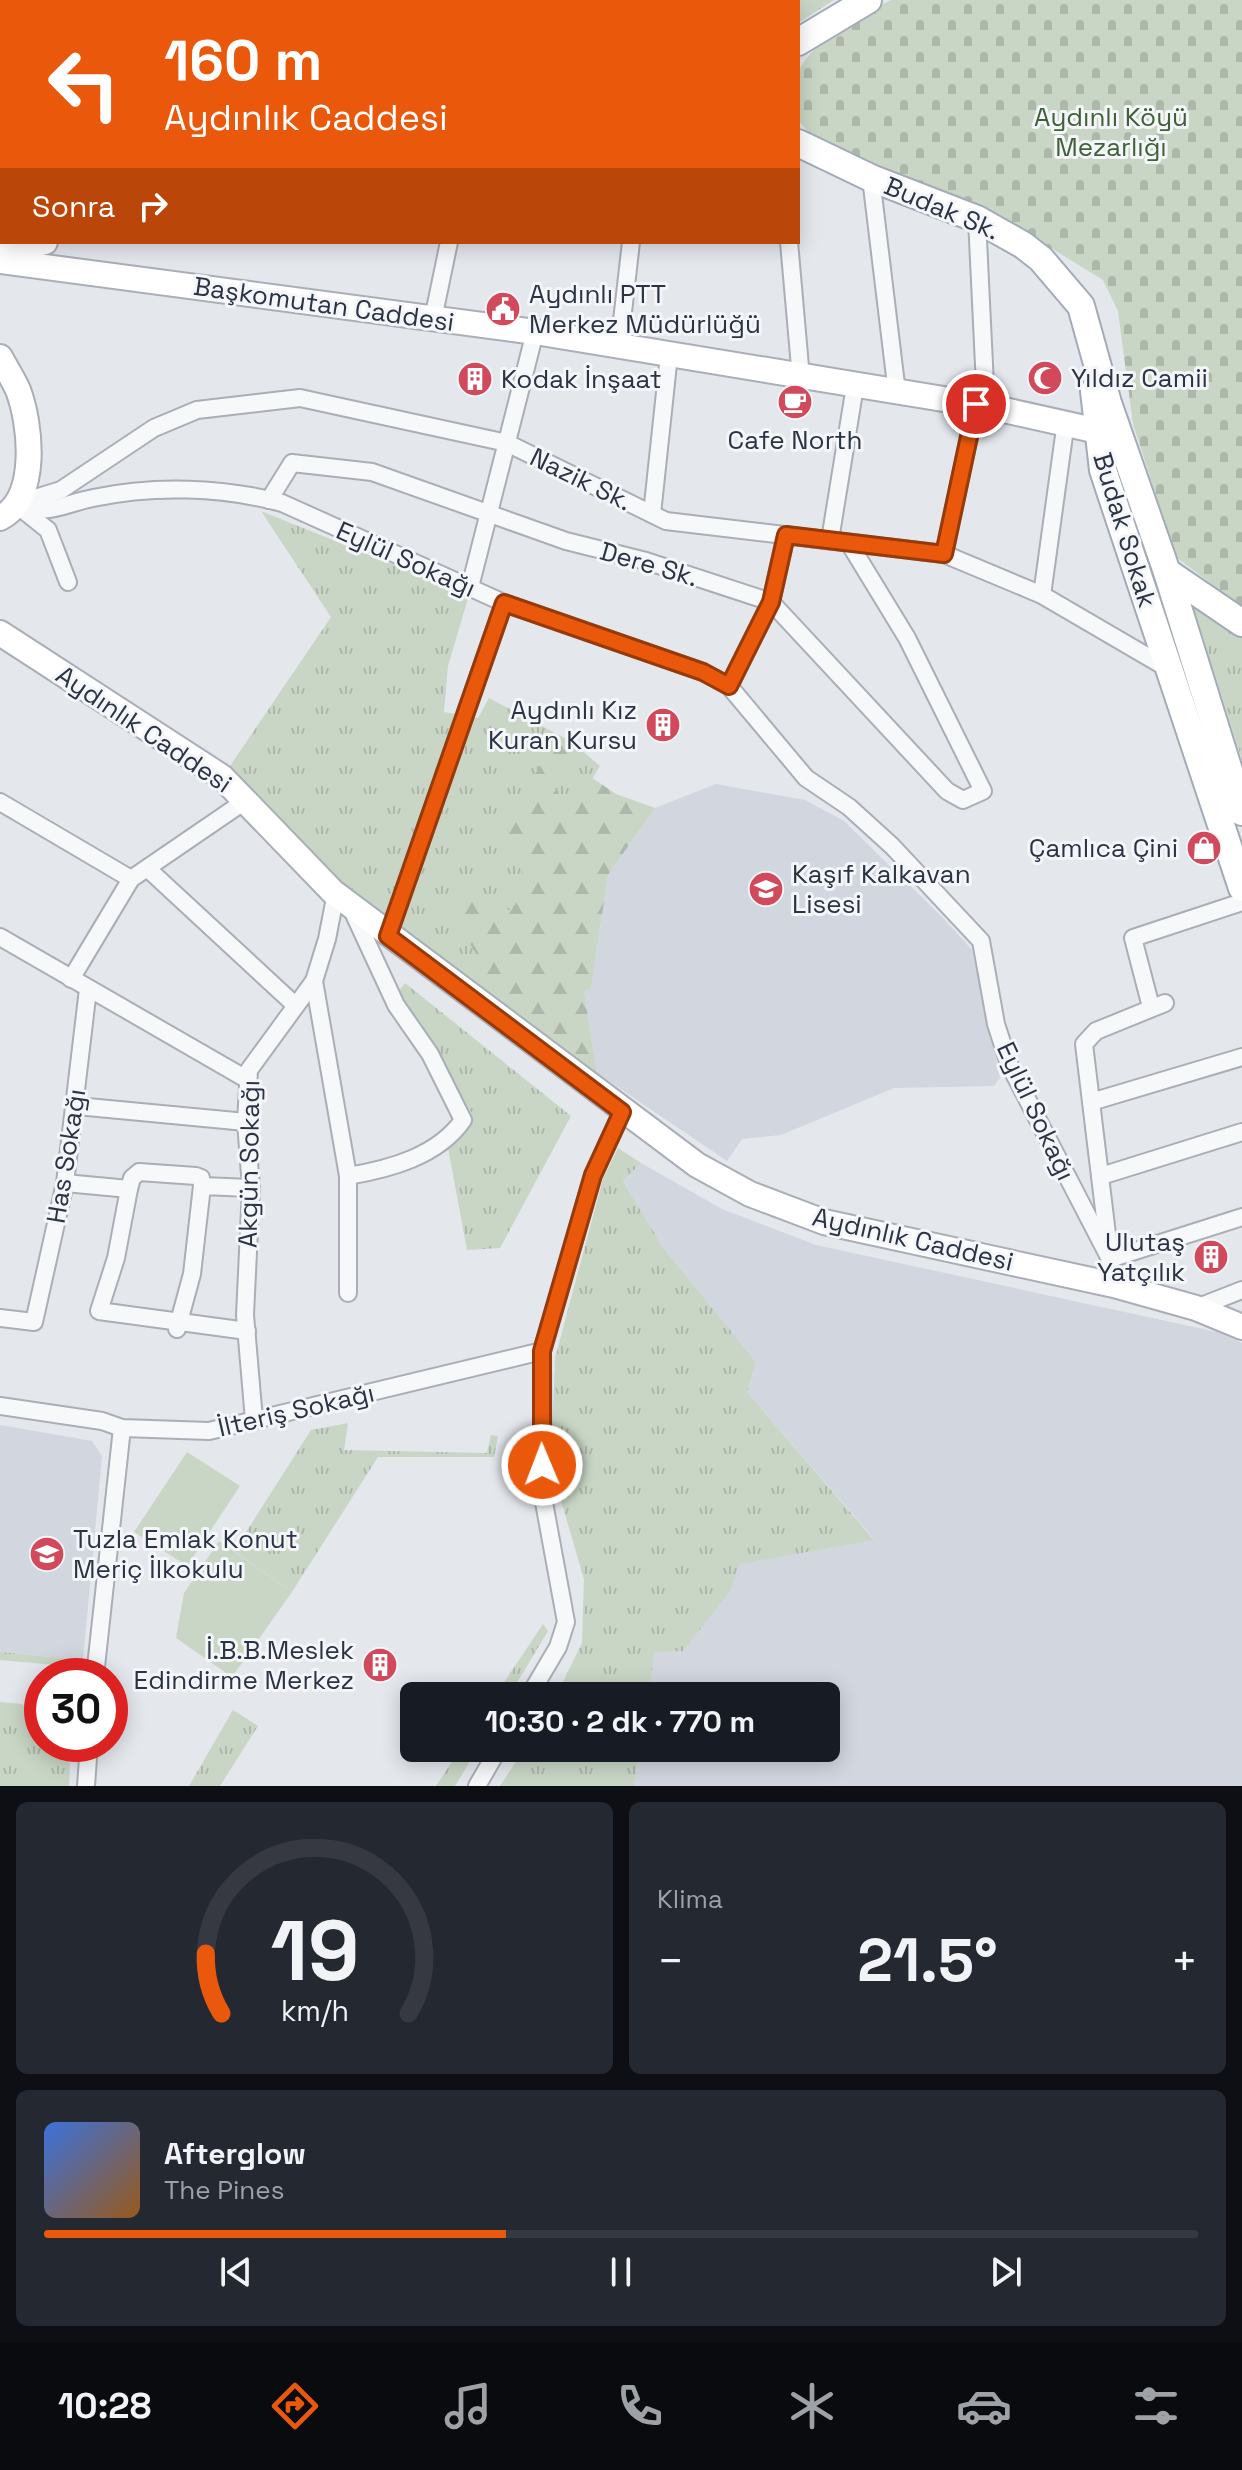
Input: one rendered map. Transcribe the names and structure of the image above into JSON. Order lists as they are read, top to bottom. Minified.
{"streets":{"main road":["Budak Sk.","Budak Sokak"],"street":["Başkomutan Caddesi","Nazik Sk.","Eylül Sokağı","Dere Sk.","Aydınlık Caddesi","Has Sokağı","Akgün Sokağı","İlteriş Sokağı"]},"crossings":[["Budak Sk.","Budak Sokak"],["Başkomutan Caddesi","Budak Sokak"],["Nazik Sk.","Budak Sokak"],["Nazik Sk.","Eylül Sokağı"],["Nazik Sk.","Dere Sk."],["Eylül Sokağı","Dere Sk."],["Eylül Sokağı","Aydınlık Caddesi"],["Aydınlık Caddesi","Akgün Sokağı"],["Akgün Sokağı","İlteriş Sokağı"]],"parks":["Aydınlı Köyü Mezarlığı"],"places":{"public building":["Aydınlı PTT Merkez Müdürlüğü"],"mosque":["Yıldız Camii"],"building":["Kodak İnşaat","Aydınlı Kız Kuran Kursu","Ulutaş Yatçılık","İ.B.B.Meslek Edindirme Merkez"],"cafe":["Cafe North"],"shop":["Çamlıca Çini"],"school or university":["Kaşıf Kalkavan Lisesi","Tuzla Emlak Konut Meriç İlkokulu"]},"page":{"turn":["160 m","Aydınlık Caddesi"],"then":"Sonra","limit":"30","trip":"10:30 · 2 dk · 770 m","tile":"Klima","heat":["−","21.5°","+"],"song":["Afterglow","The Pines"],"tabs":"10:28","gauge":["19","km/h"]}}
